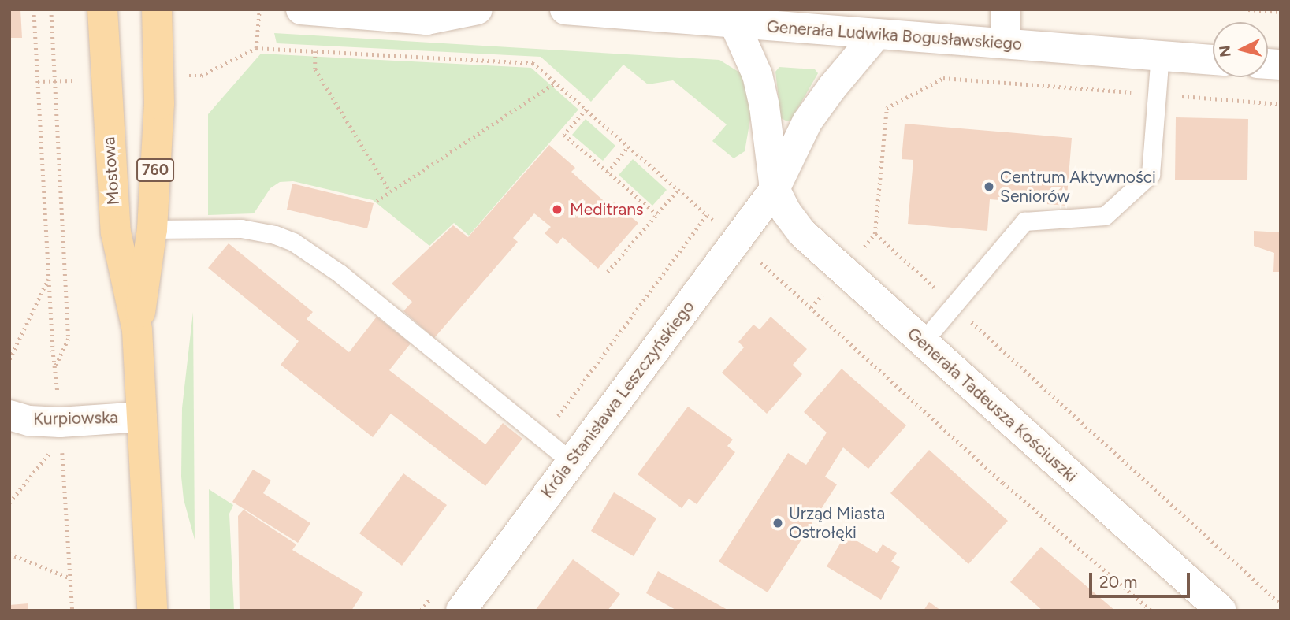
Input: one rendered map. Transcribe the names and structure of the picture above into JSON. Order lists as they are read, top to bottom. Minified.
{"streets":{"main road":["760","Mostowa"],"street":["Generała Ludwika Bogusławskiego","Króla Stanisława Leszczyńskiego","Generała Tadeusza Kościuszki","Kurpiowska"]},"crossings":[["Generała Ludwika Bogusławskiego","Króla Stanisława Leszczyńskiego"],["Mostowa","Kurpiowska"],["Króla Stanisława Leszczyńskiego","Generała Tadeusza Kościuszki"]],"places":["Centrum Aktywności Seniorów","Meditrans","Urząd Miasta Ostrołęki"],"scale_bar":"20 m","north":"left"}
